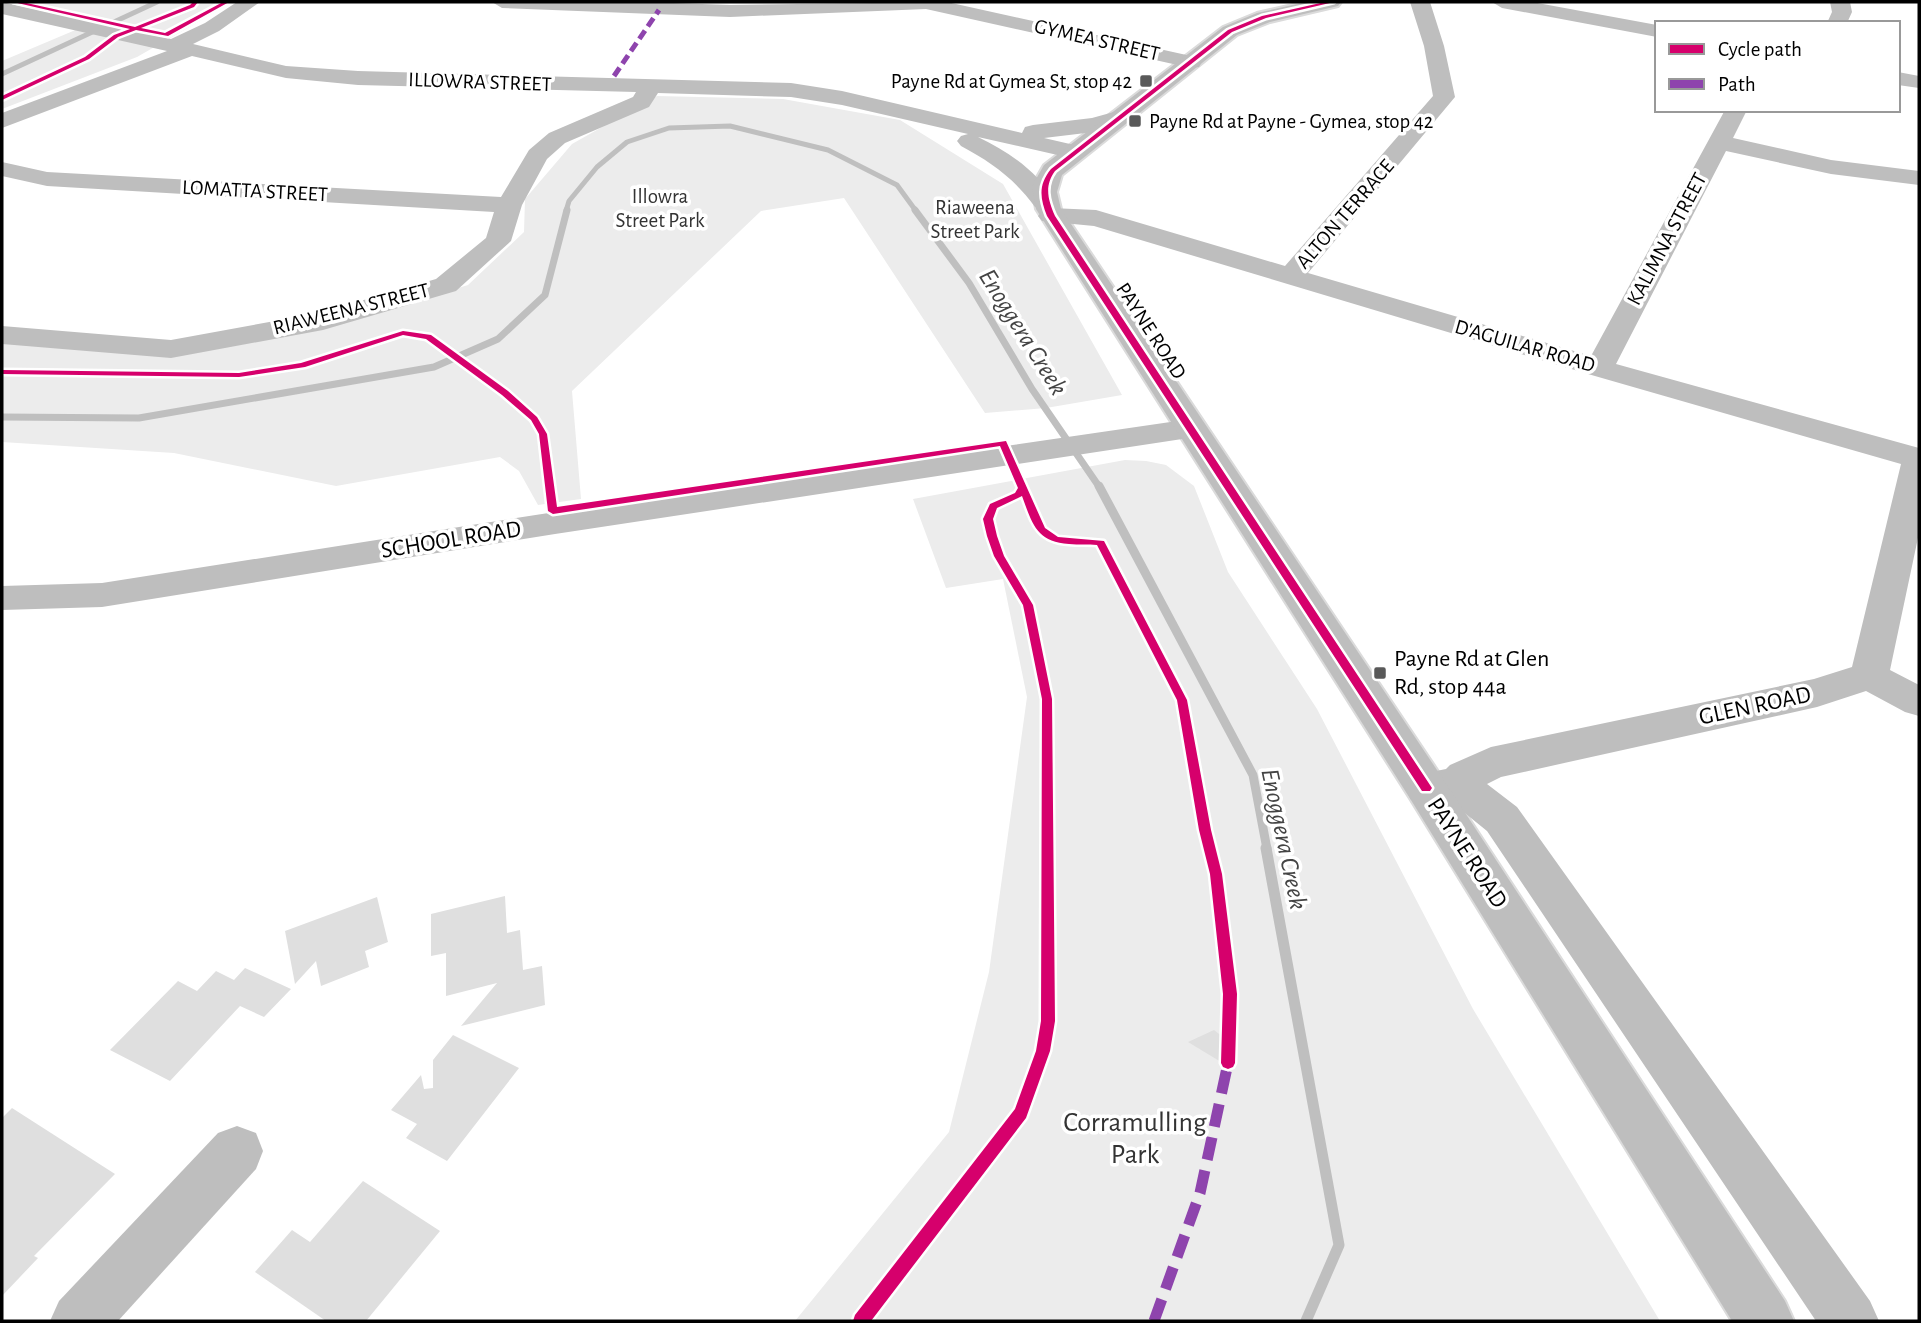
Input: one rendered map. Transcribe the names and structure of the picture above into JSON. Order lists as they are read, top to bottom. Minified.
{"streets":{"street":["GYMEA STREET","ILLOWRA STREET","LOMATTA STREET","ALTON TERRACE","KALIMNA STREET","RIAWEENA STREET","PAYNE ROAD","D'AGUILAR ROAD","SCHOOL ROAD","GLEN ROAD"]},"crossings":[["ILLOWRA STREET","RIAWEENA STREET"],["ILLOWRA STREET","PAYNE ROAD"],["LOMATTA STREET","RIAWEENA STREET"],["ALTON TERRACE","D'AGUILAR ROAD"],["KALIMNA STREET","D'AGUILAR ROAD"],["PAYNE ROAD","D'AGUILAR ROAD"],["PAYNE ROAD","SCHOOL ROAD"],["PAYNE ROAD","GLEN ROAD"]],"water":["Enoggera Creek"],"parks":["Illowra Street Park","Riaweena Street Park","Corramulling Park"],"places":{"transit":["Payne Rd at Gymea St, stop 42","Payne Rd at Payne - Gymea, stop 42","Payne Rd at Glen Rd, stop 44a"]},"legend":["Cycle path","Path"]}
